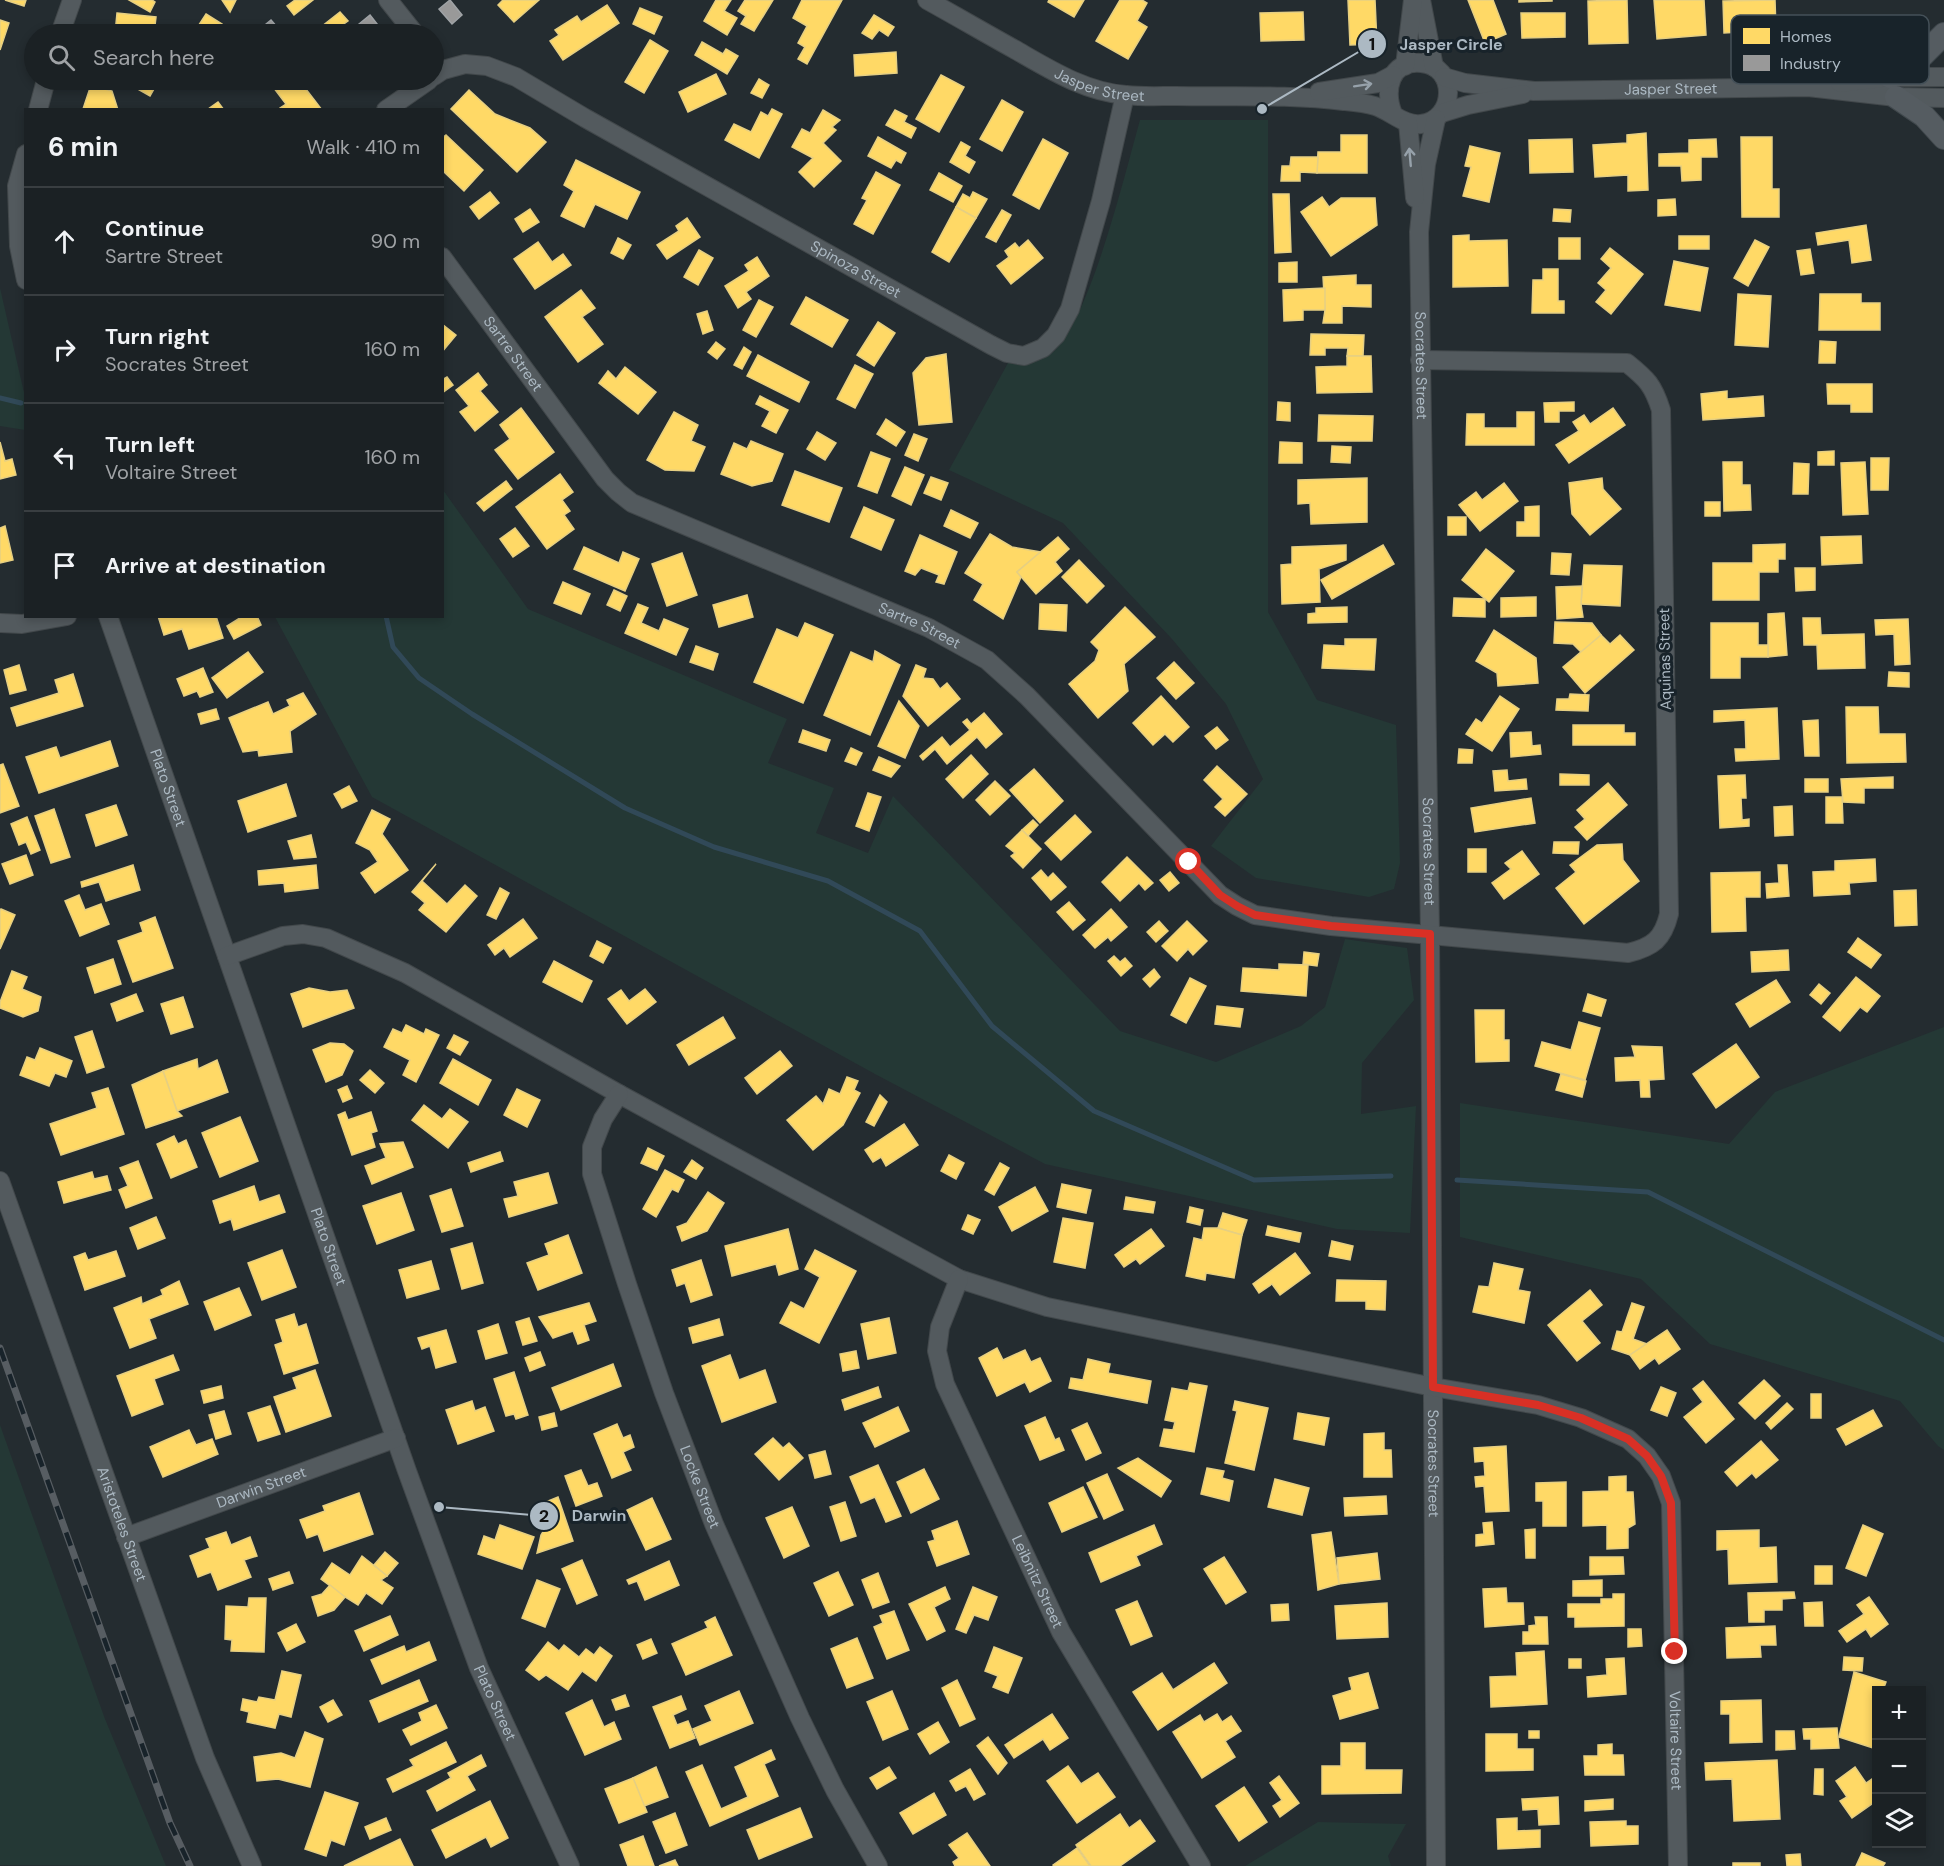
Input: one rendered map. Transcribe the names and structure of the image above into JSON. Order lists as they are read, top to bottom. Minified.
{"streets":{"street":["Jasper Street","Spinoza Street","Sartre Street","Socrates Street","Aquinas Street","Plato Street","Darwin Street","Locke Street","Aristoteles Street","Leibnitz Street","Voltaire Street"]},"crossings":[["Jasper Street","Spinoza Street"],["Jasper Street","Socrates Street"],["Sartre Street","Socrates Street"],["Sartre Street","Aquinas Street"],["Socrates Street","Aquinas Street"],["Socrates Street","Voltaire Street"],["Plato Street","Darwin Street"],["Plato Street","Voltaire Street"],["Darwin Street","Aristoteles Street"],["Locke Street","Voltaire Street"],["Leibnitz Street","Voltaire Street"]],"places":["Jasper Circle","Darwin"],"legend":["Homes","Industry"],"page":{"search":"Search here","heading":["6 min","Walk · 410 m"],"list":[["Continue","Sartre Street","90 m"],["Turn right","Socrates Street","160 m"],["Turn left","Voltaire Street","160 m"],"Arrive at destination"],"map_buttons":["+","−"]}}
